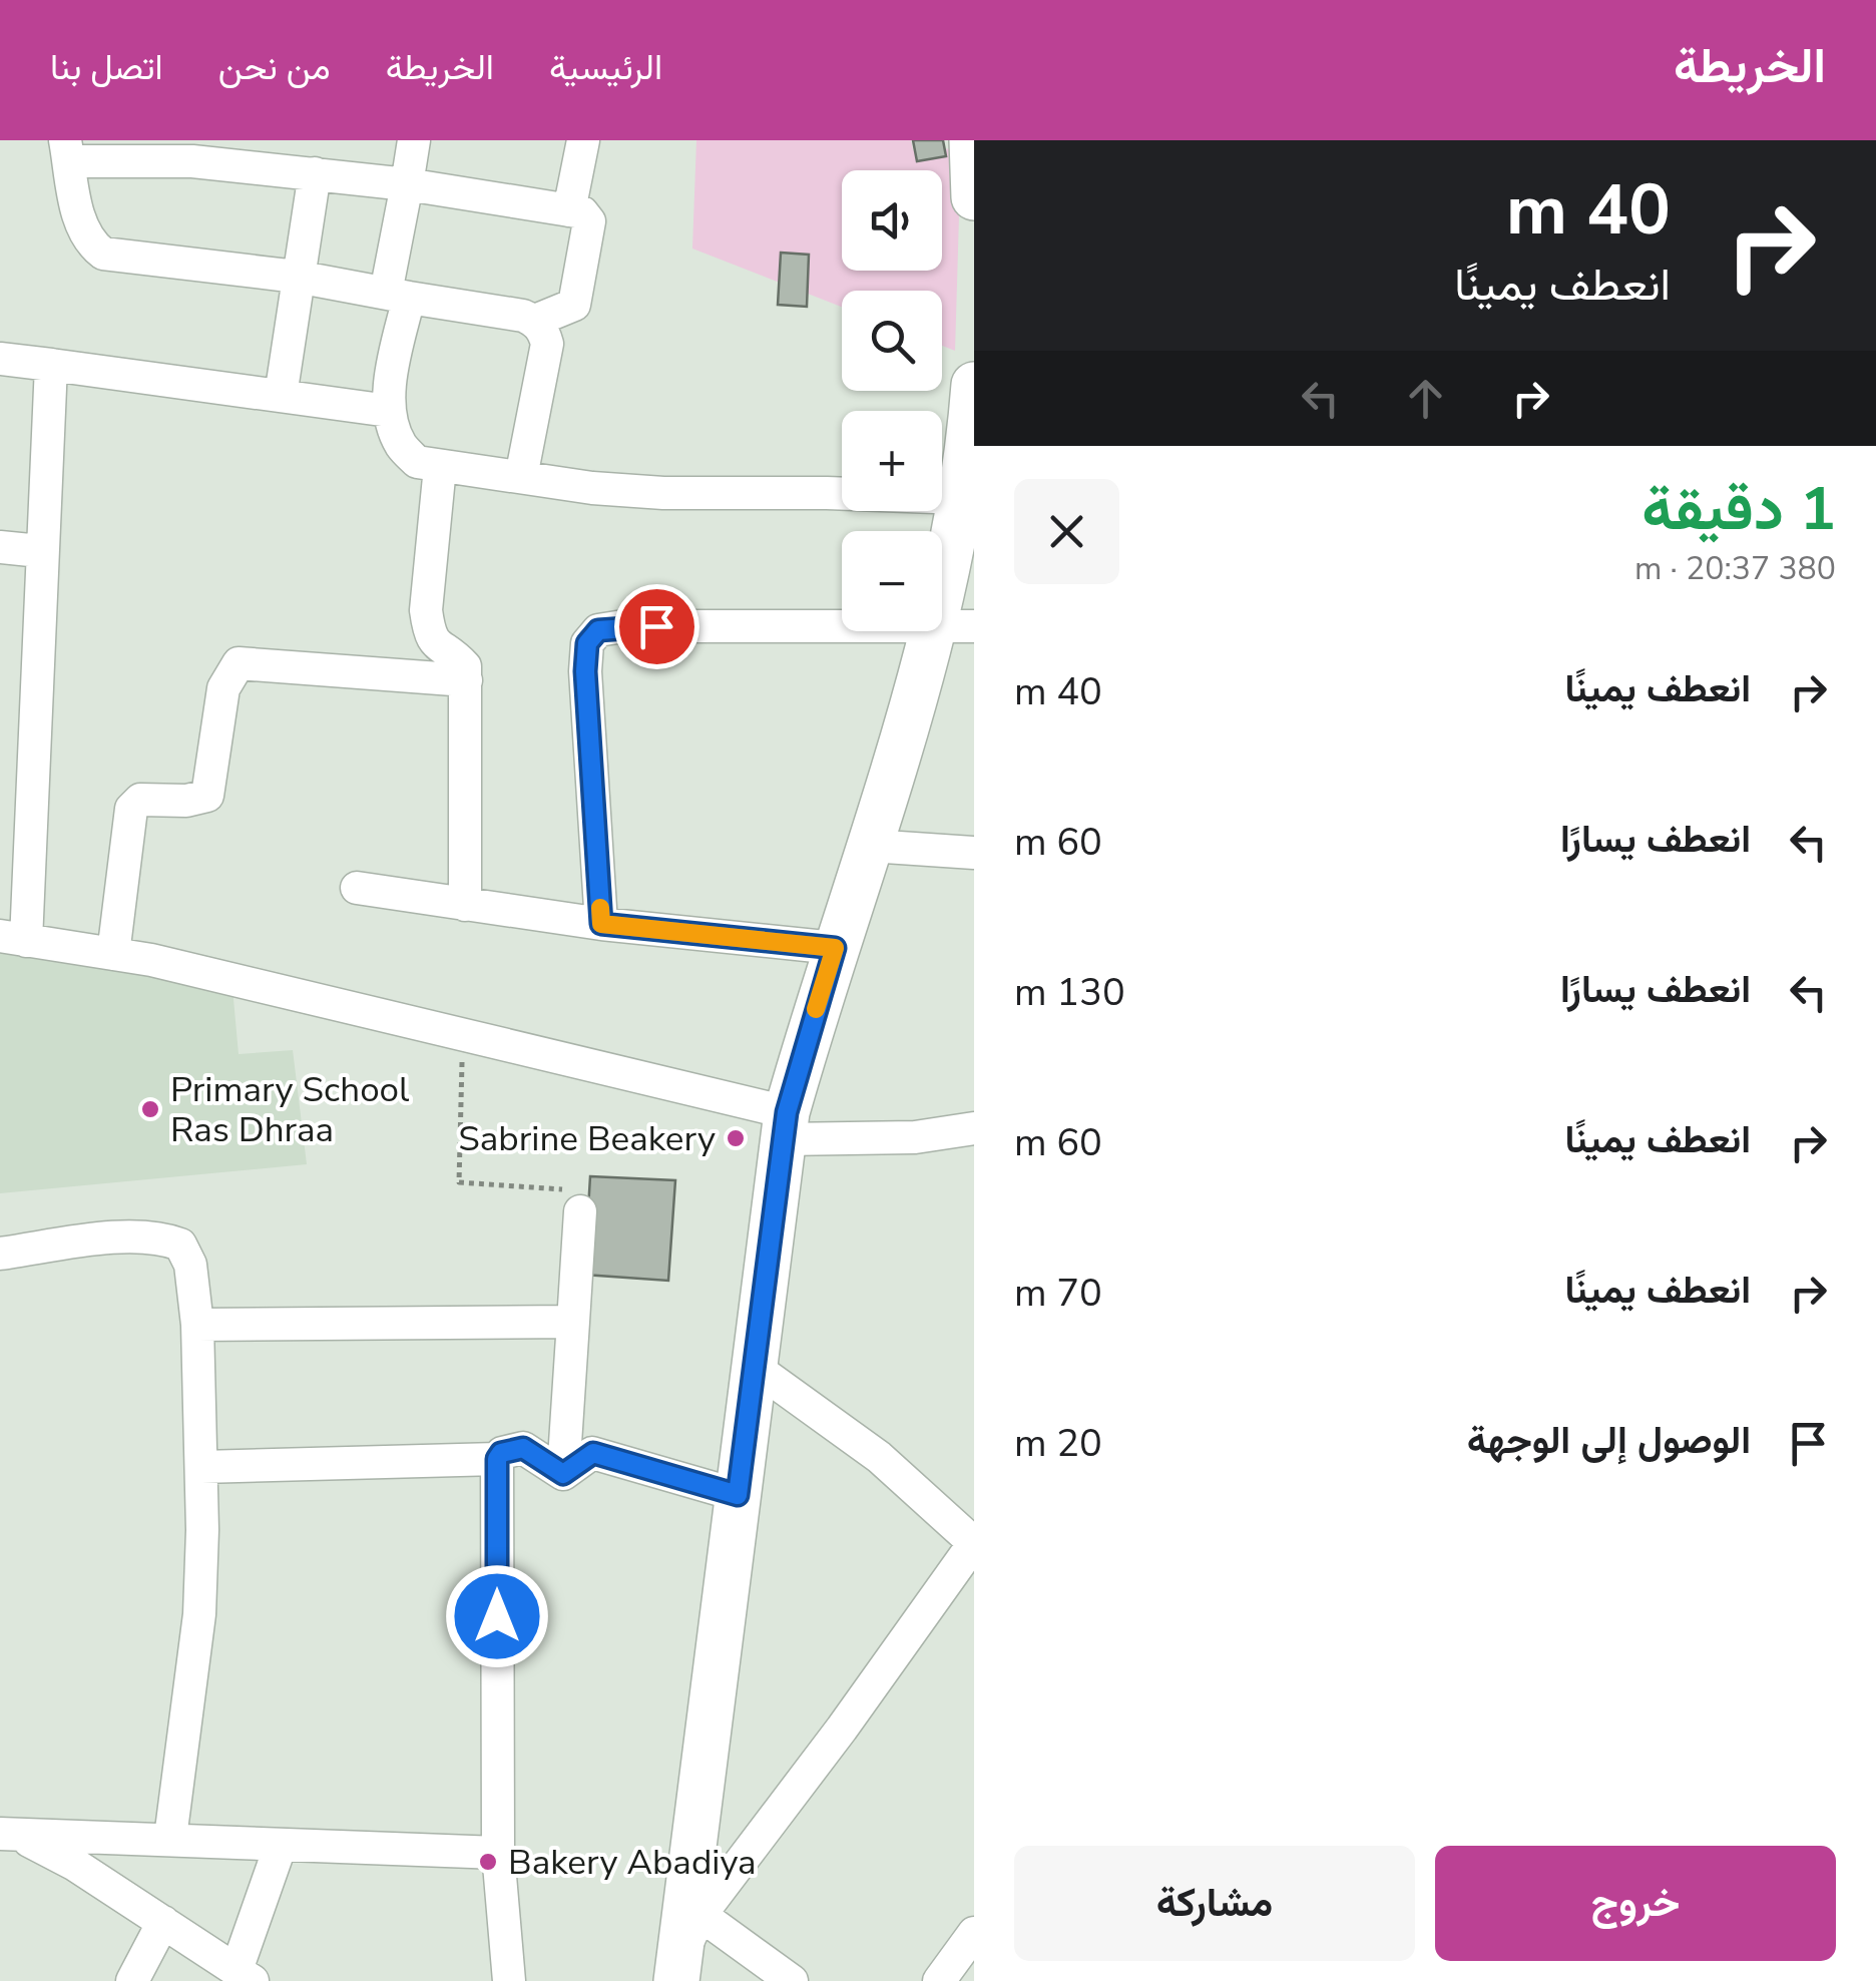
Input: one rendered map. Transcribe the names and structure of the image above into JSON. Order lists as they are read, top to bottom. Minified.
{"places":["Primary School Ras Dhraa","Sabrine Beakery","Bakery Abadiya"],"page":{"header":"الخريطة","nav":["الرئيسية","الخريطة","من نحن","اتصل بنا"],"turn":["40 m","انعطف يمينًا"],"map_buttons":["+","−"],"heading":["1 دقيقة","380 m · 20:37"],"list":[{"name":"انعطف يمينًا","value":"40 m"},{"name":"انعطف يسارًا","value":"60 m"},{"name":"انعطف يسارًا","value":"130 m"},{"name":"انعطف يمينًا","value":"60 m"},{"name":"انعطف يمينًا","value":"70 m"},{"name":"الوصول إلى الوجهة","value":"20 m"}],"buttons":["خروج","مشاركة"]}}
